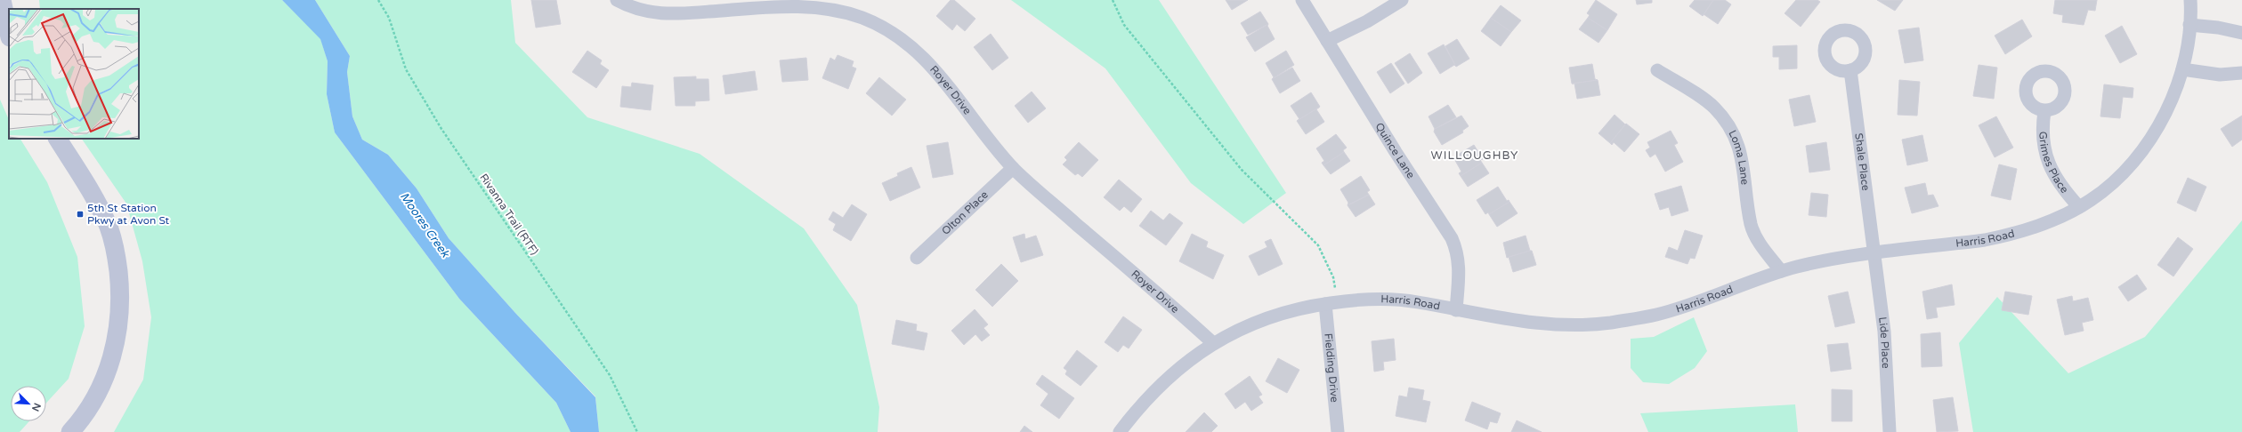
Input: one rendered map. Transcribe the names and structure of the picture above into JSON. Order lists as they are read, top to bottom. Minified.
{"streets":{"street":["Royer Drive","Quince Lane","Loma Lane","Grimes Place","Shale Place","Olton Place","Harris Road","Lide Place","Fielding Drive"],"path":["Rivanna Trail (RTF)"]},"crossings":[["Royer Drive","Olton Place"],["Royer Drive","Harris Road"],["Quince Lane","Harris Road"],["Loma Lane","Harris Road"],["Grimes Place","Harris Road"],["Shale Place","Harris Road"],["Shale Place","Lide Place"],["Harris Road","Lide Place"],["Harris Road","Fielding Drive"]],"districts":["WILLOUGHBY"],"water":["Moores Creek"],"places":{"transit":["5th St Station Pkwy at Avon St"]},"north":"bottom right"}
